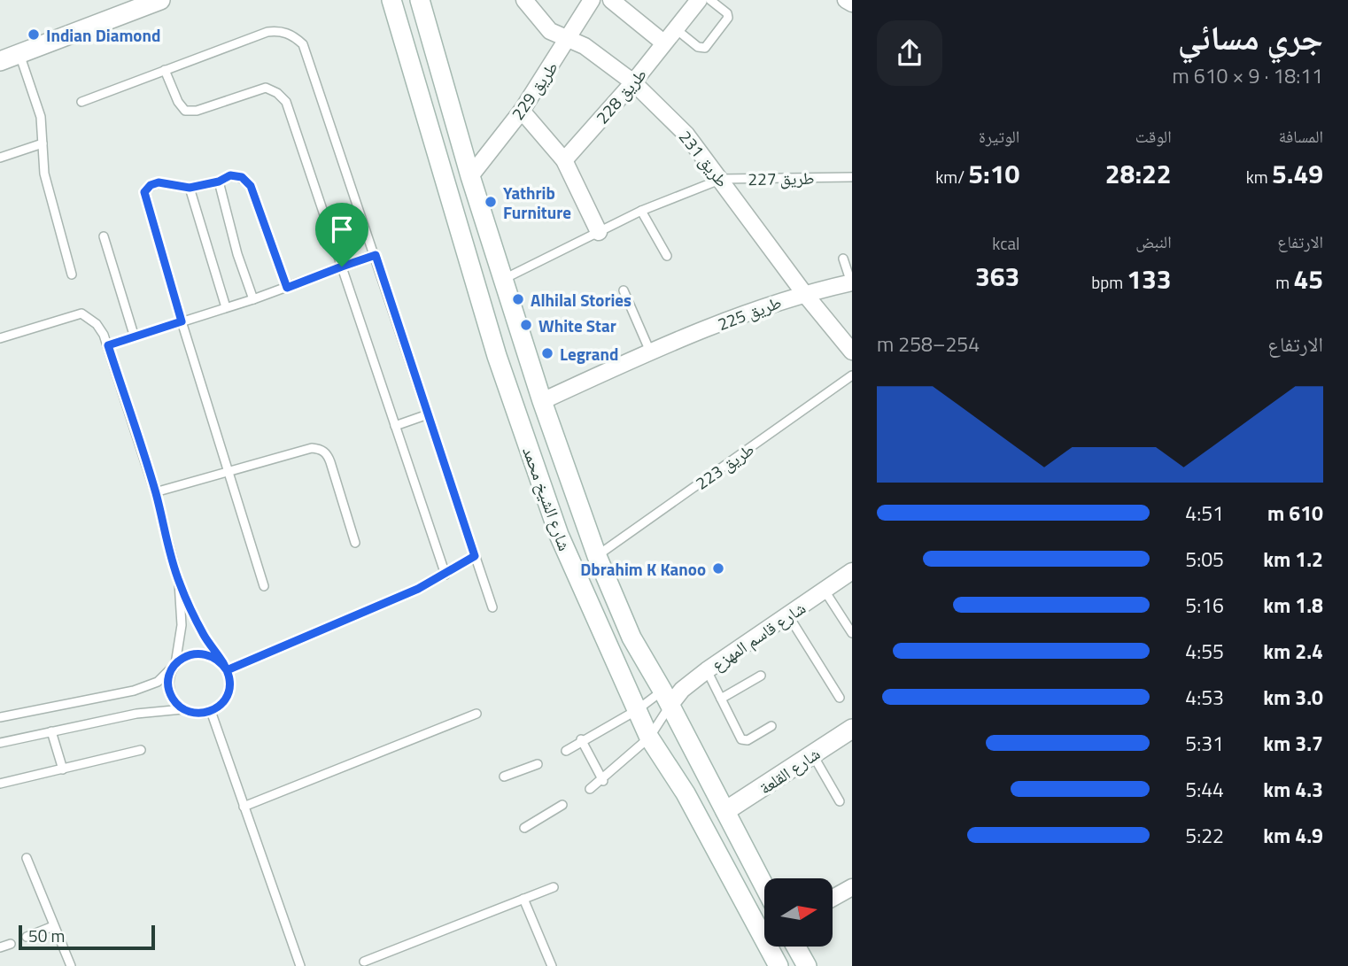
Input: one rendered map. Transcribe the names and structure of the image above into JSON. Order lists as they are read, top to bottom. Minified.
{"streets":{"main road":["شارع الشيخ محمد","شارع القلعة"],"street":["طريق 229","طريق 228","طريق 231","طريق 225","شارع قاسم المهزع"],"lane":["طريق 227","طريق 223"]},"crossings":[["طريق 229","طريق 231"],["طريق 229","شارع الشيخ محمد"],["طريق 228","طريق 231"],["طريق 231","طريق 227"],["طريق 231","طريق 225"],["طريق 227","شارع الشيخ محمد"],["طريق 225","شارع الشيخ محمد"],["طريق 223","شارع الشيخ محمد"],["شارع الشيخ محمد","شارع قاسم المهزع"],["شارع الشيخ محمد","شارع القلعة"]],"places":["Indian Diamond","Yathrib Furniture","Alhilal Stories","White Star","Legrand","Dbrahim K Kanoo"],"scale_bar":"50 m","north":"right","page":{"heading":["جري مسائي","18:11 · 9 × 610 m"],"stats":[["المسافة","5.49 km"],["الوقت","28:22"],["الوتيرة","5:10 /km"],["الارتفاع","45 m"],["النبض","133 bpm"],["kcal","363"]],"chart":["الارتفاع","254–258 m"],"list":[{"name":"610 m","note":"4:51"},{"name":"1.2 km","note":"5:05"},{"name":"1.8 km","note":"5:16"},{"name":"2.4 km","note":"4:55"},{"name":"3.0 km","note":"4:53"},{"name":"3.7 km","note":"5:31"},{"name":"4.3 km","note":"5:44"},{"name":"4.9 km","note":"5:22"}],"scale":"50 m"}}
